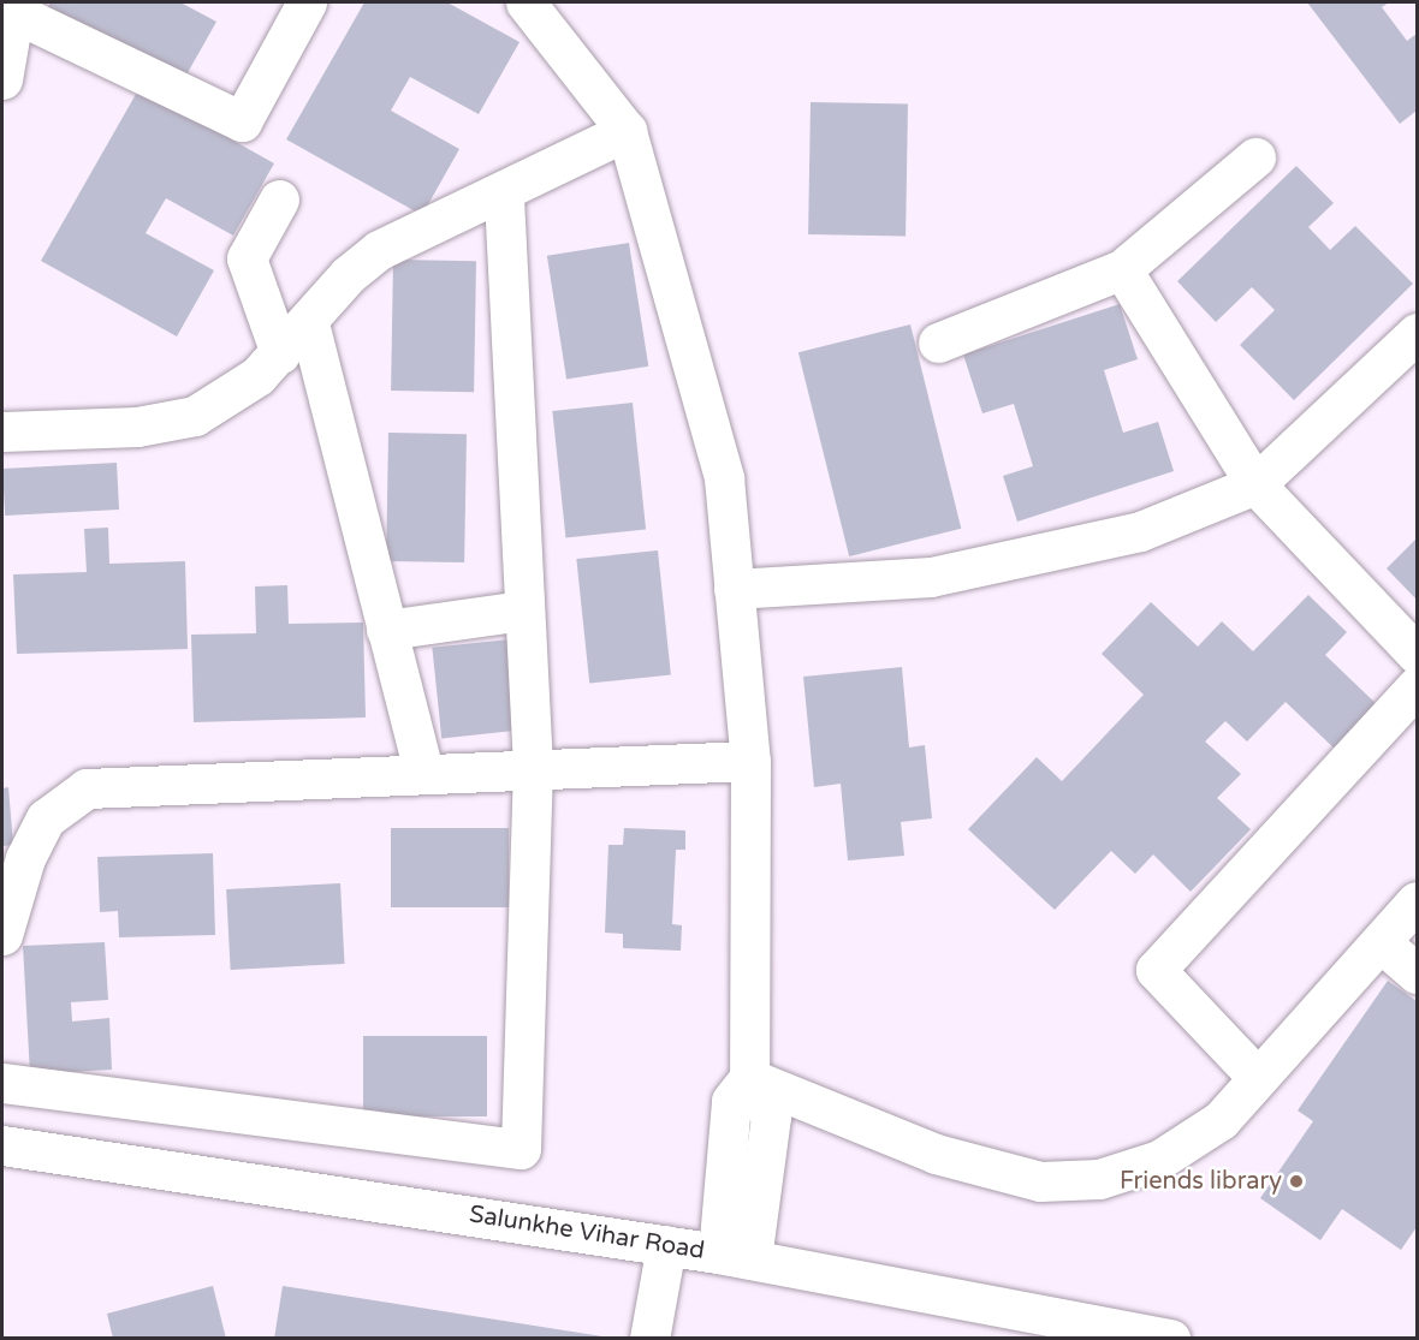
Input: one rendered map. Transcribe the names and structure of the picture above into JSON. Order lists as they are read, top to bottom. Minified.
{"streets":{"street":["Salunkhe Vihar Road"]},"places":["Friends library"]}
